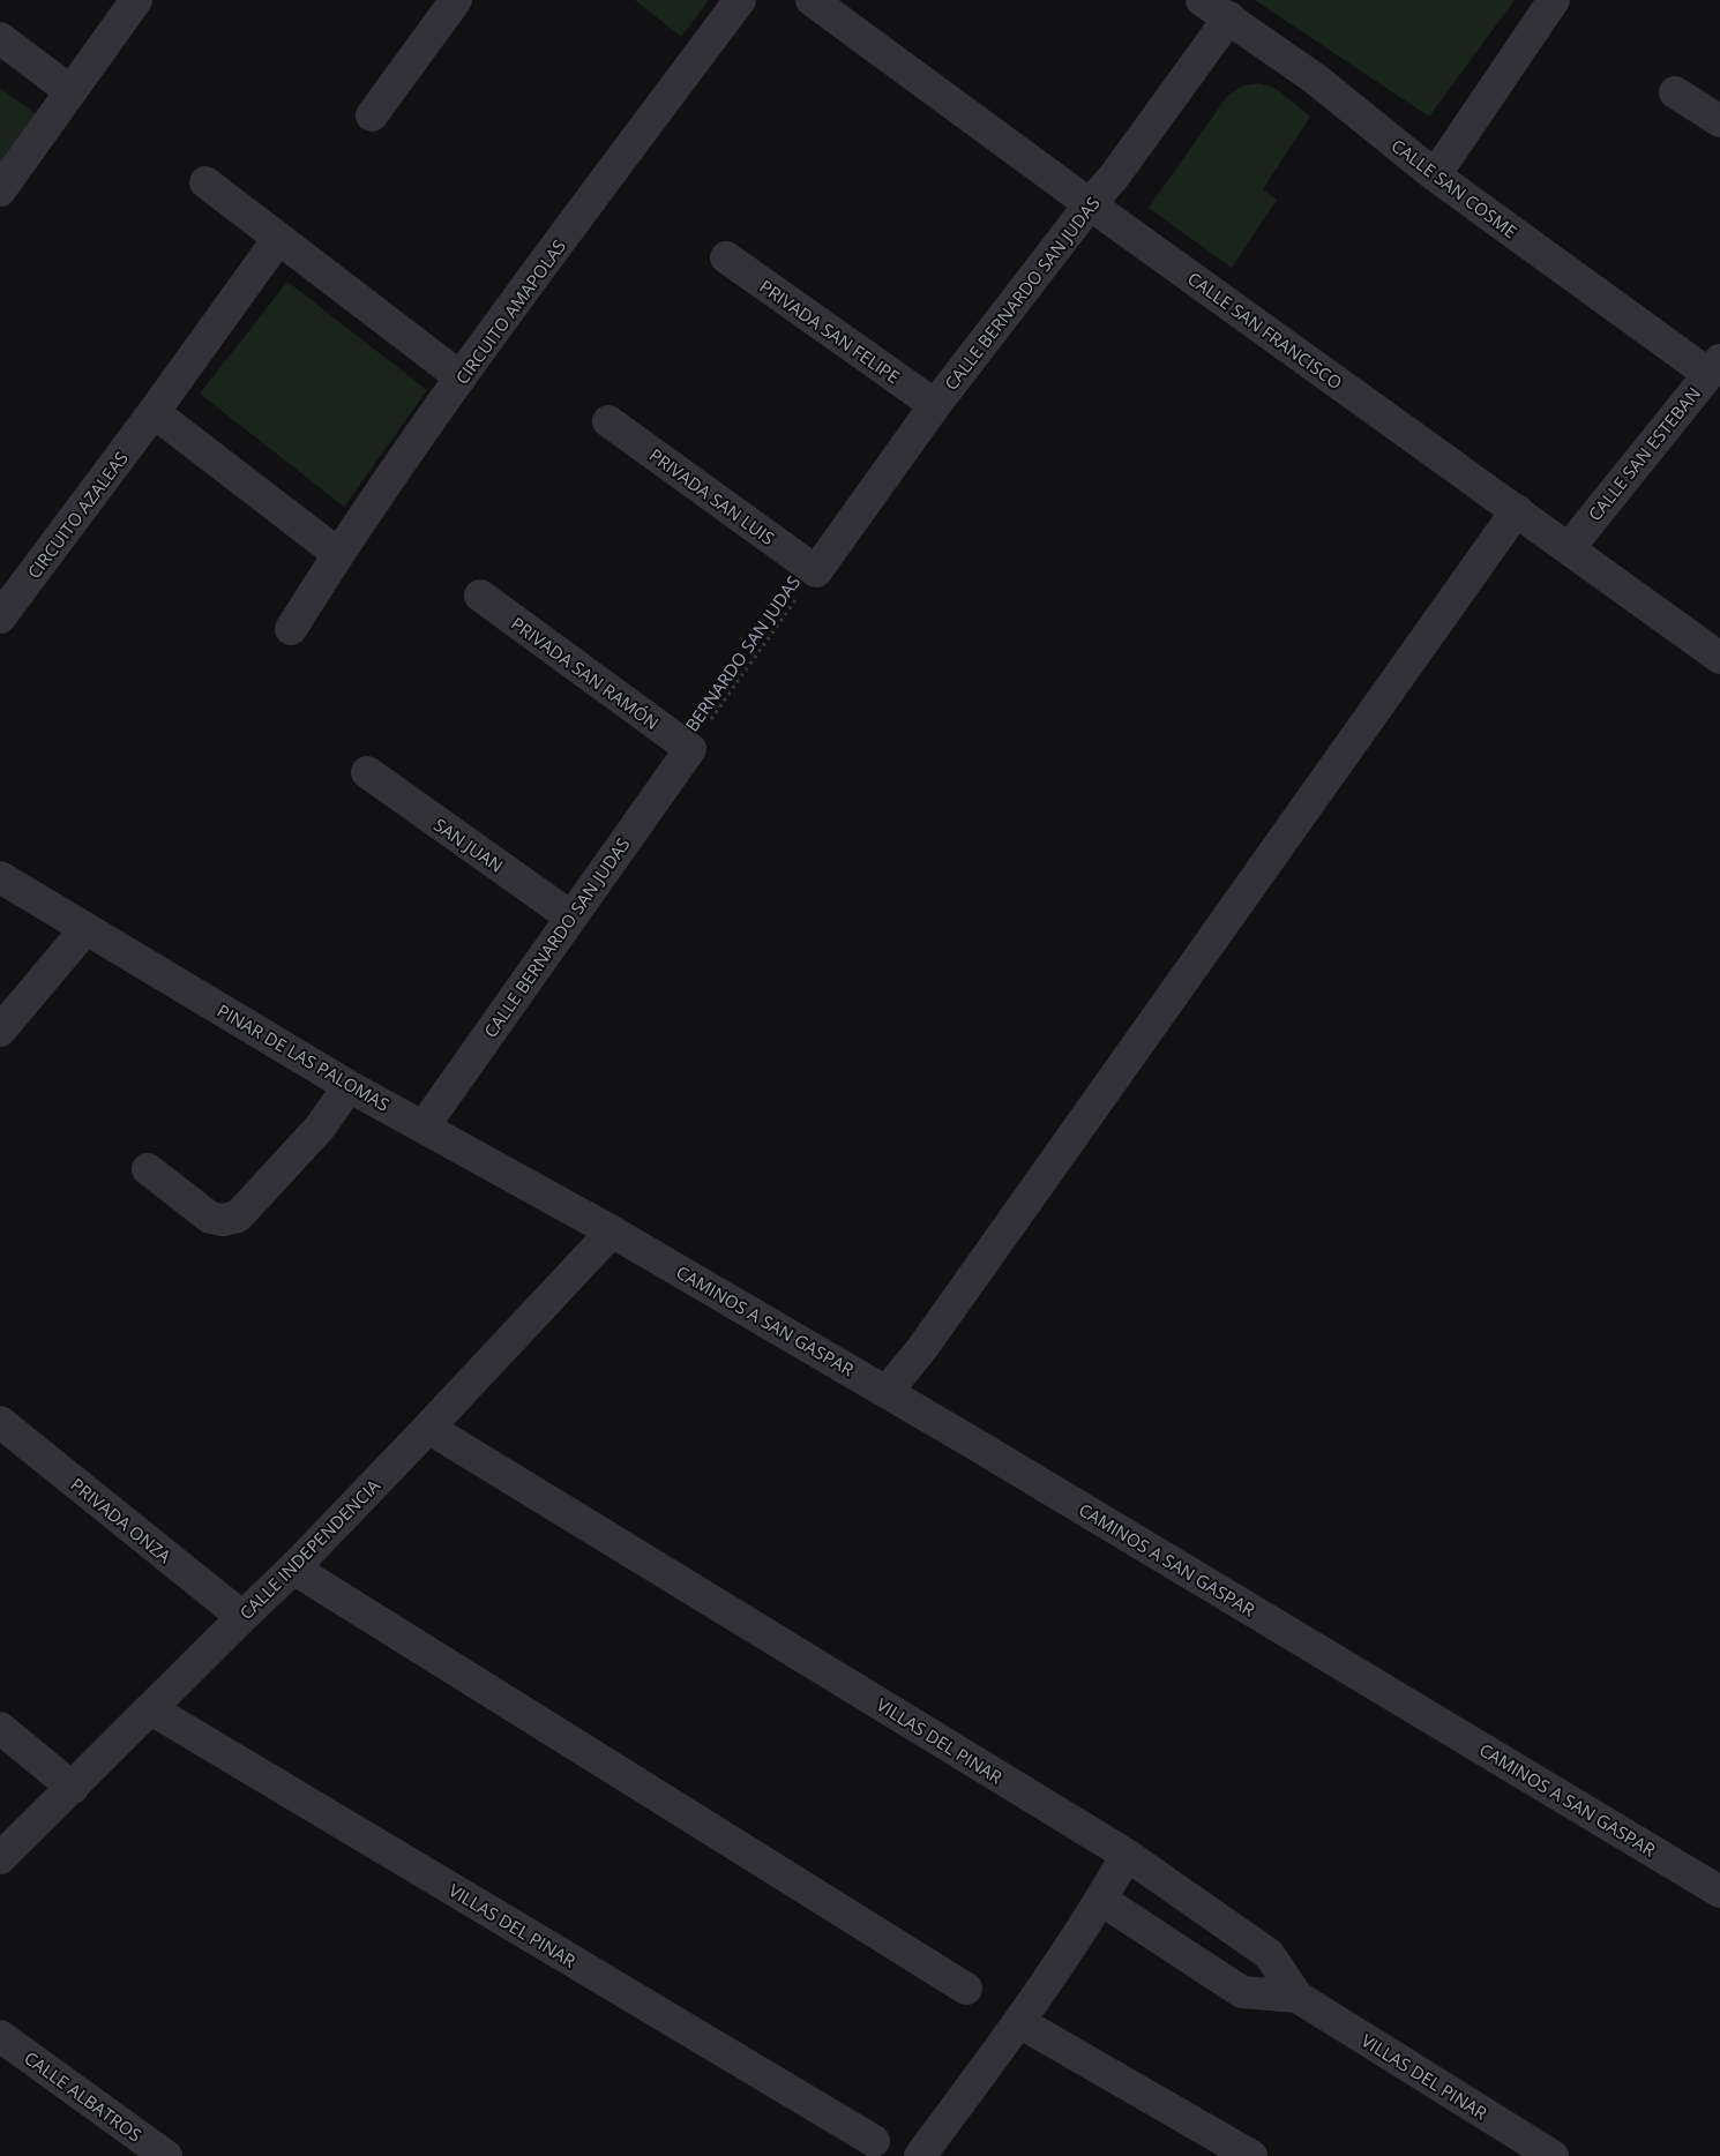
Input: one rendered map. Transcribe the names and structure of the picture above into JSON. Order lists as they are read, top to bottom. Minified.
{"streets":{"street":["CALLE SAN COSME","CALLE BERNARDO SAN JUDAS","CIRCUITO AMAPOLAS","CALLE SAN FRANCISCO","PRIVADA SAN FELIPE","CALLE SAN ESTEBAN","PRIVADA SAN LUIS","CIRCUITO AZALEAS","PRIVADA SAN RAMÓN","SAN JUAN","PINAR DE LAS PALOMAS","CAMINOS A SAN GASPAR","PRIVADA ONZA","CALLE INDEPENDENCIA","VILLAS DEL PINAR","CALLE ALBATROS"],"path":["BERNARDO SAN JUDAS"]},"crossings":[["CALLE SAN COSME","CALLE BERNARDO SAN JUDAS"],["CALLE SAN COSME","CALLE SAN ESTEBAN"],["CALLE BERNARDO SAN JUDAS","CALLE SAN FRANCISCO"],["CALLE BERNARDO SAN JUDAS","PRIVADA SAN FELIPE"],["CALLE BERNARDO SAN JUDAS","PRIVADA SAN LUIS"],["CALLE BERNARDO SAN JUDAS","BERNARDO SAN JUDAS"],["CALLE BERNARDO SAN JUDAS","PRIVADA SAN RAMÓN"],["CALLE BERNARDO SAN JUDAS","SAN JUAN"],["CALLE BERNARDO SAN JUDAS","PINAR DE LAS PALOMAS"],["CALLE SAN FRANCISCO","CALLE SAN ESTEBAN"],["PRIVADA SAN LUIS","BERNARDO SAN JUDAS"],["BERNARDO SAN JUDAS","PRIVADA SAN RAMÓN"],["PINAR DE LAS PALOMAS","CAMINOS A SAN GASPAR"],["PINAR DE LAS PALOMAS","CALLE INDEPENDENCIA"],["CAMINOS A SAN GASPAR","CALLE INDEPENDENCIA"],["PRIVADA ONZA","CALLE INDEPENDENCIA"],["CALLE INDEPENDENCIA","VILLAS DEL PINAR"]]}
